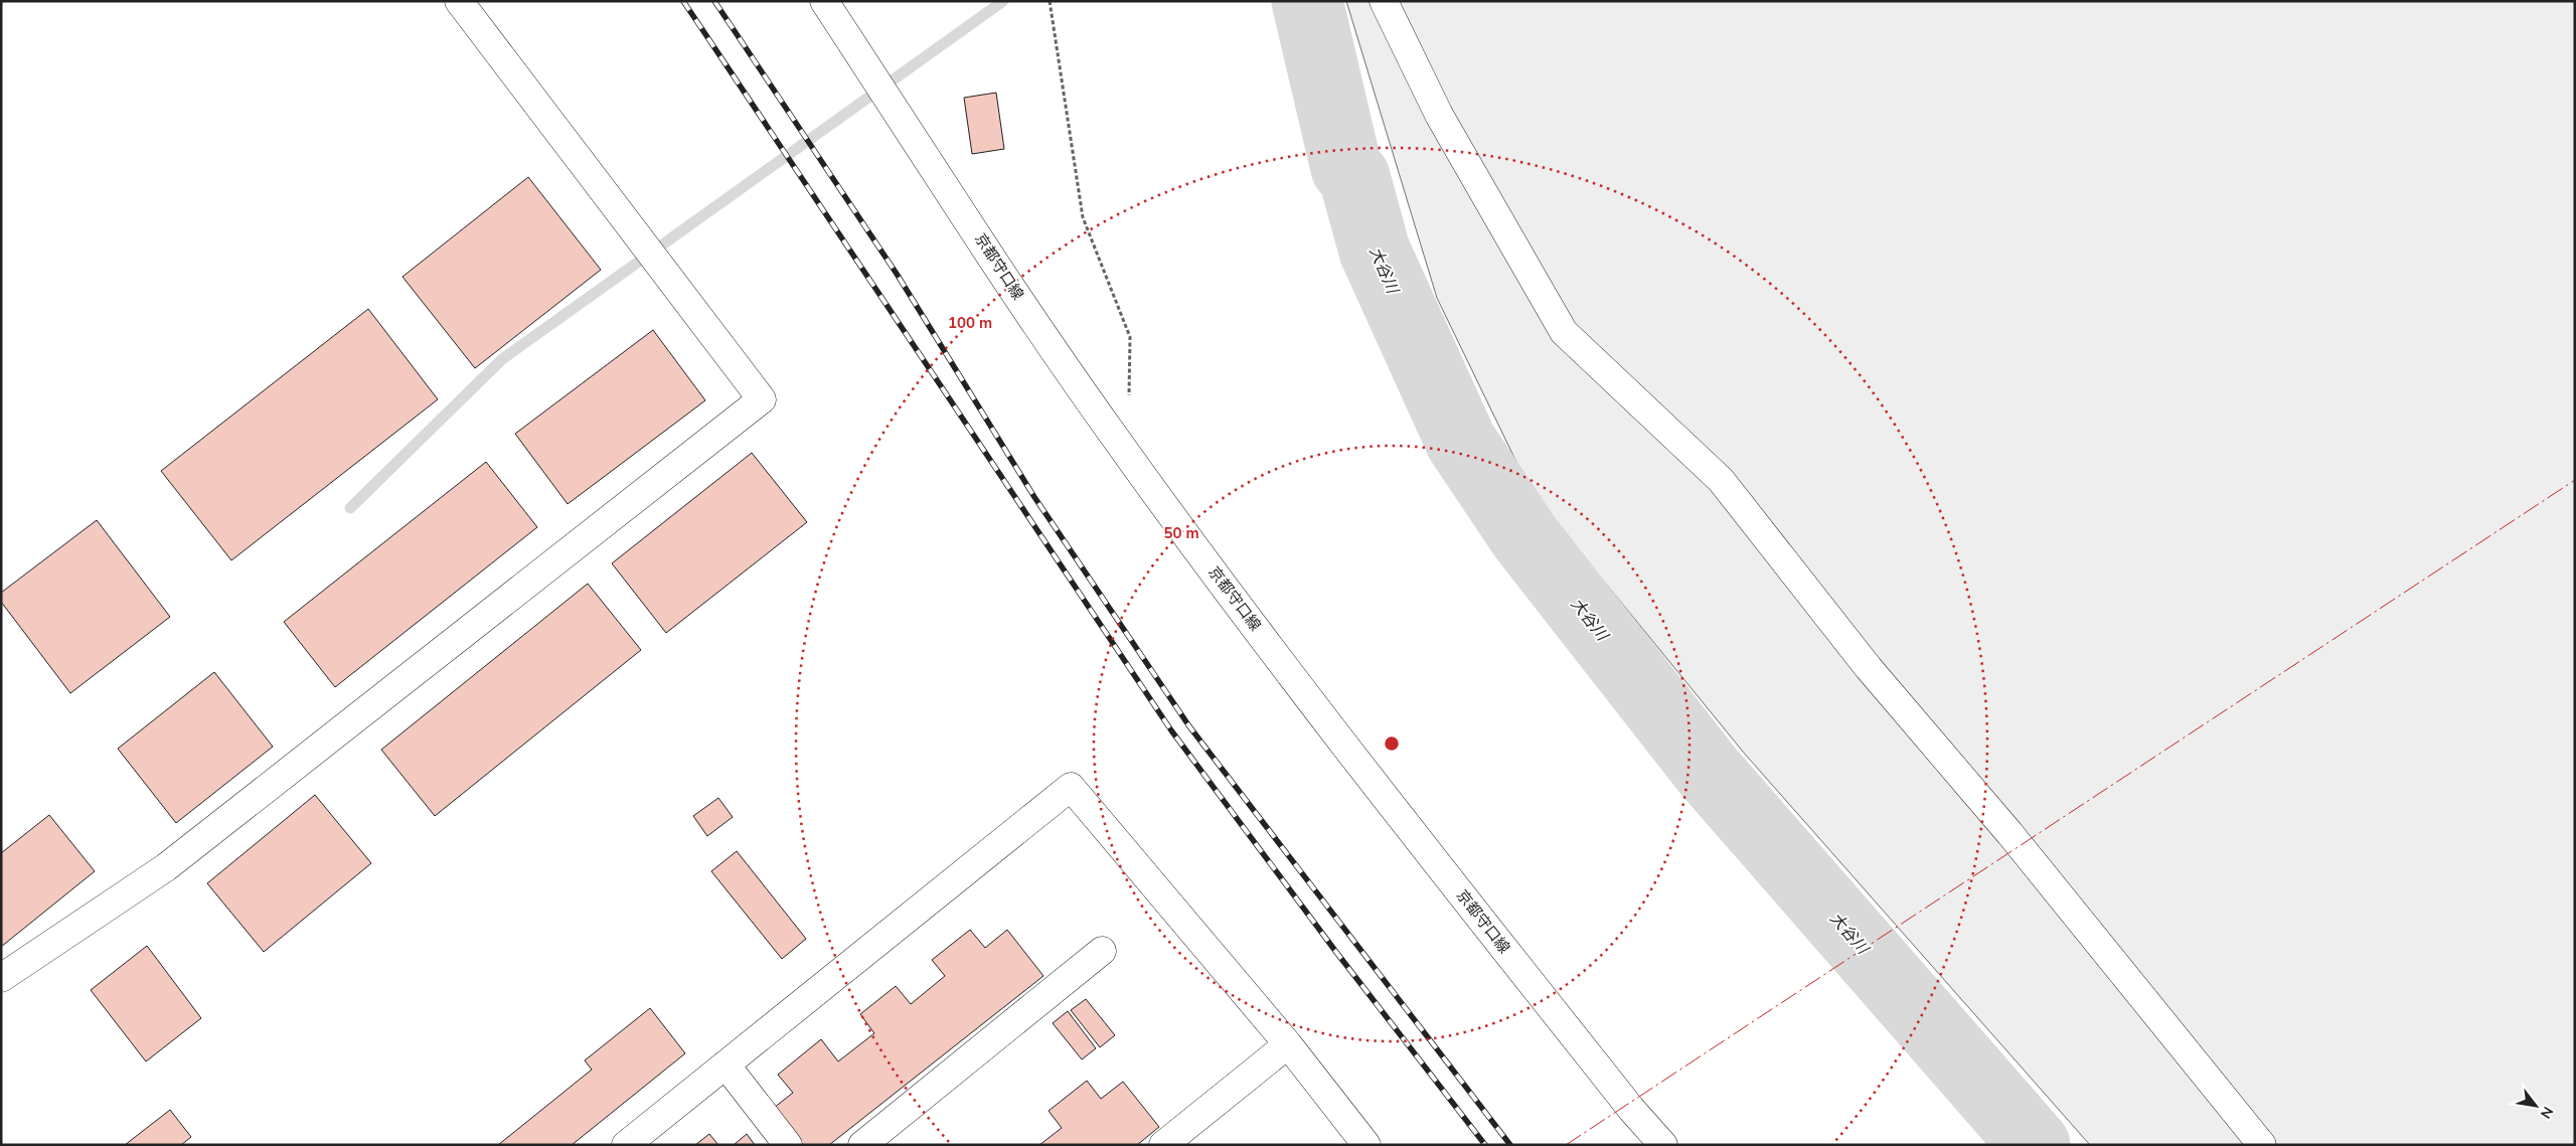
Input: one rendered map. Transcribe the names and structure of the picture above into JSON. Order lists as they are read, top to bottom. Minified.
{"streets":{"main road":["京都守口線"]},"water":["大谷川"],"north":"bottom right","rings":["100 m","50 m"]}
